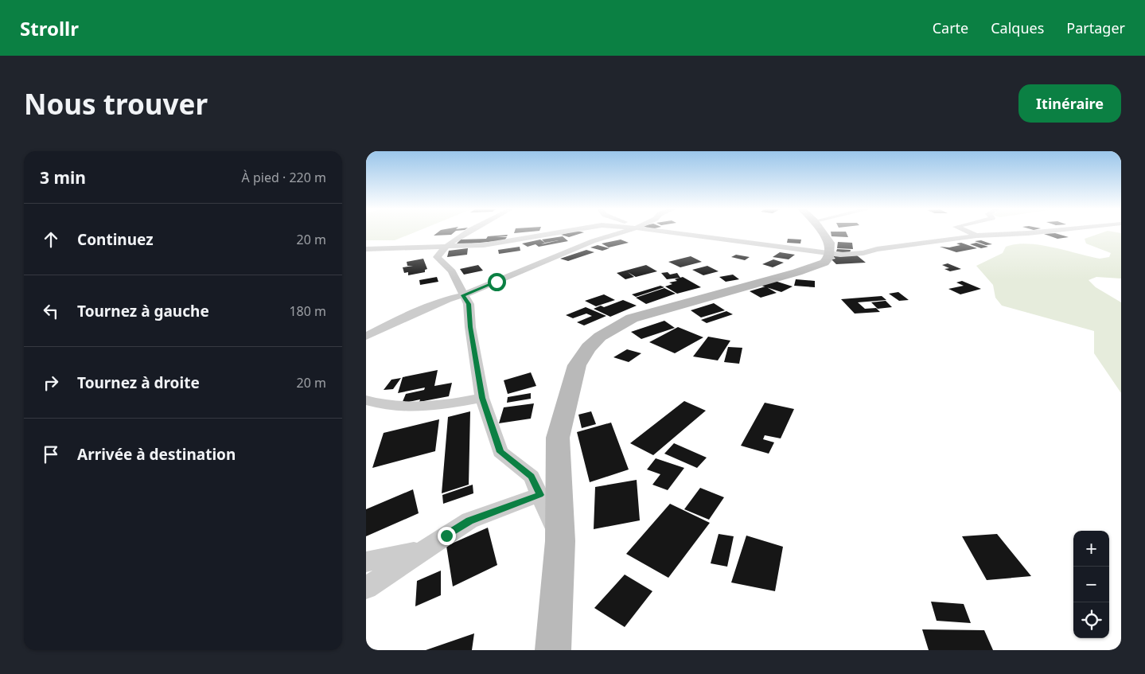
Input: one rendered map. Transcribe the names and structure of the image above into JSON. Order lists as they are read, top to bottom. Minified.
{"page":{"header":"Strollr","nav":["Carte","Calques","Partager"],"buttons":"Itinéraire","title":"Nous trouver","heading":["3 min","À pied · 220 m"],"list":[["Continuez","20 m"],["Tournez à gauche","180 m"],["Tournez à droite","20 m"],"Arrivée à destination"],"map_buttons":["+","−"]}}
